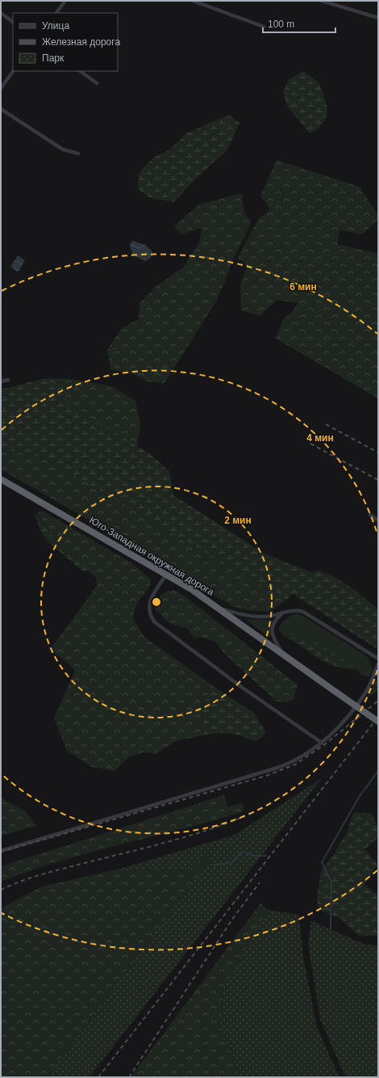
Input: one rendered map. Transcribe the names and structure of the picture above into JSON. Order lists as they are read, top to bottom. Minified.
{"streets":{"highway":["Юго-Западная окружная дорога"]},"legend":["Улица","Железная дорога","Парк"],"scale_bar":"100 m","rings":["6 мин","4 мин","2 мин"]}
